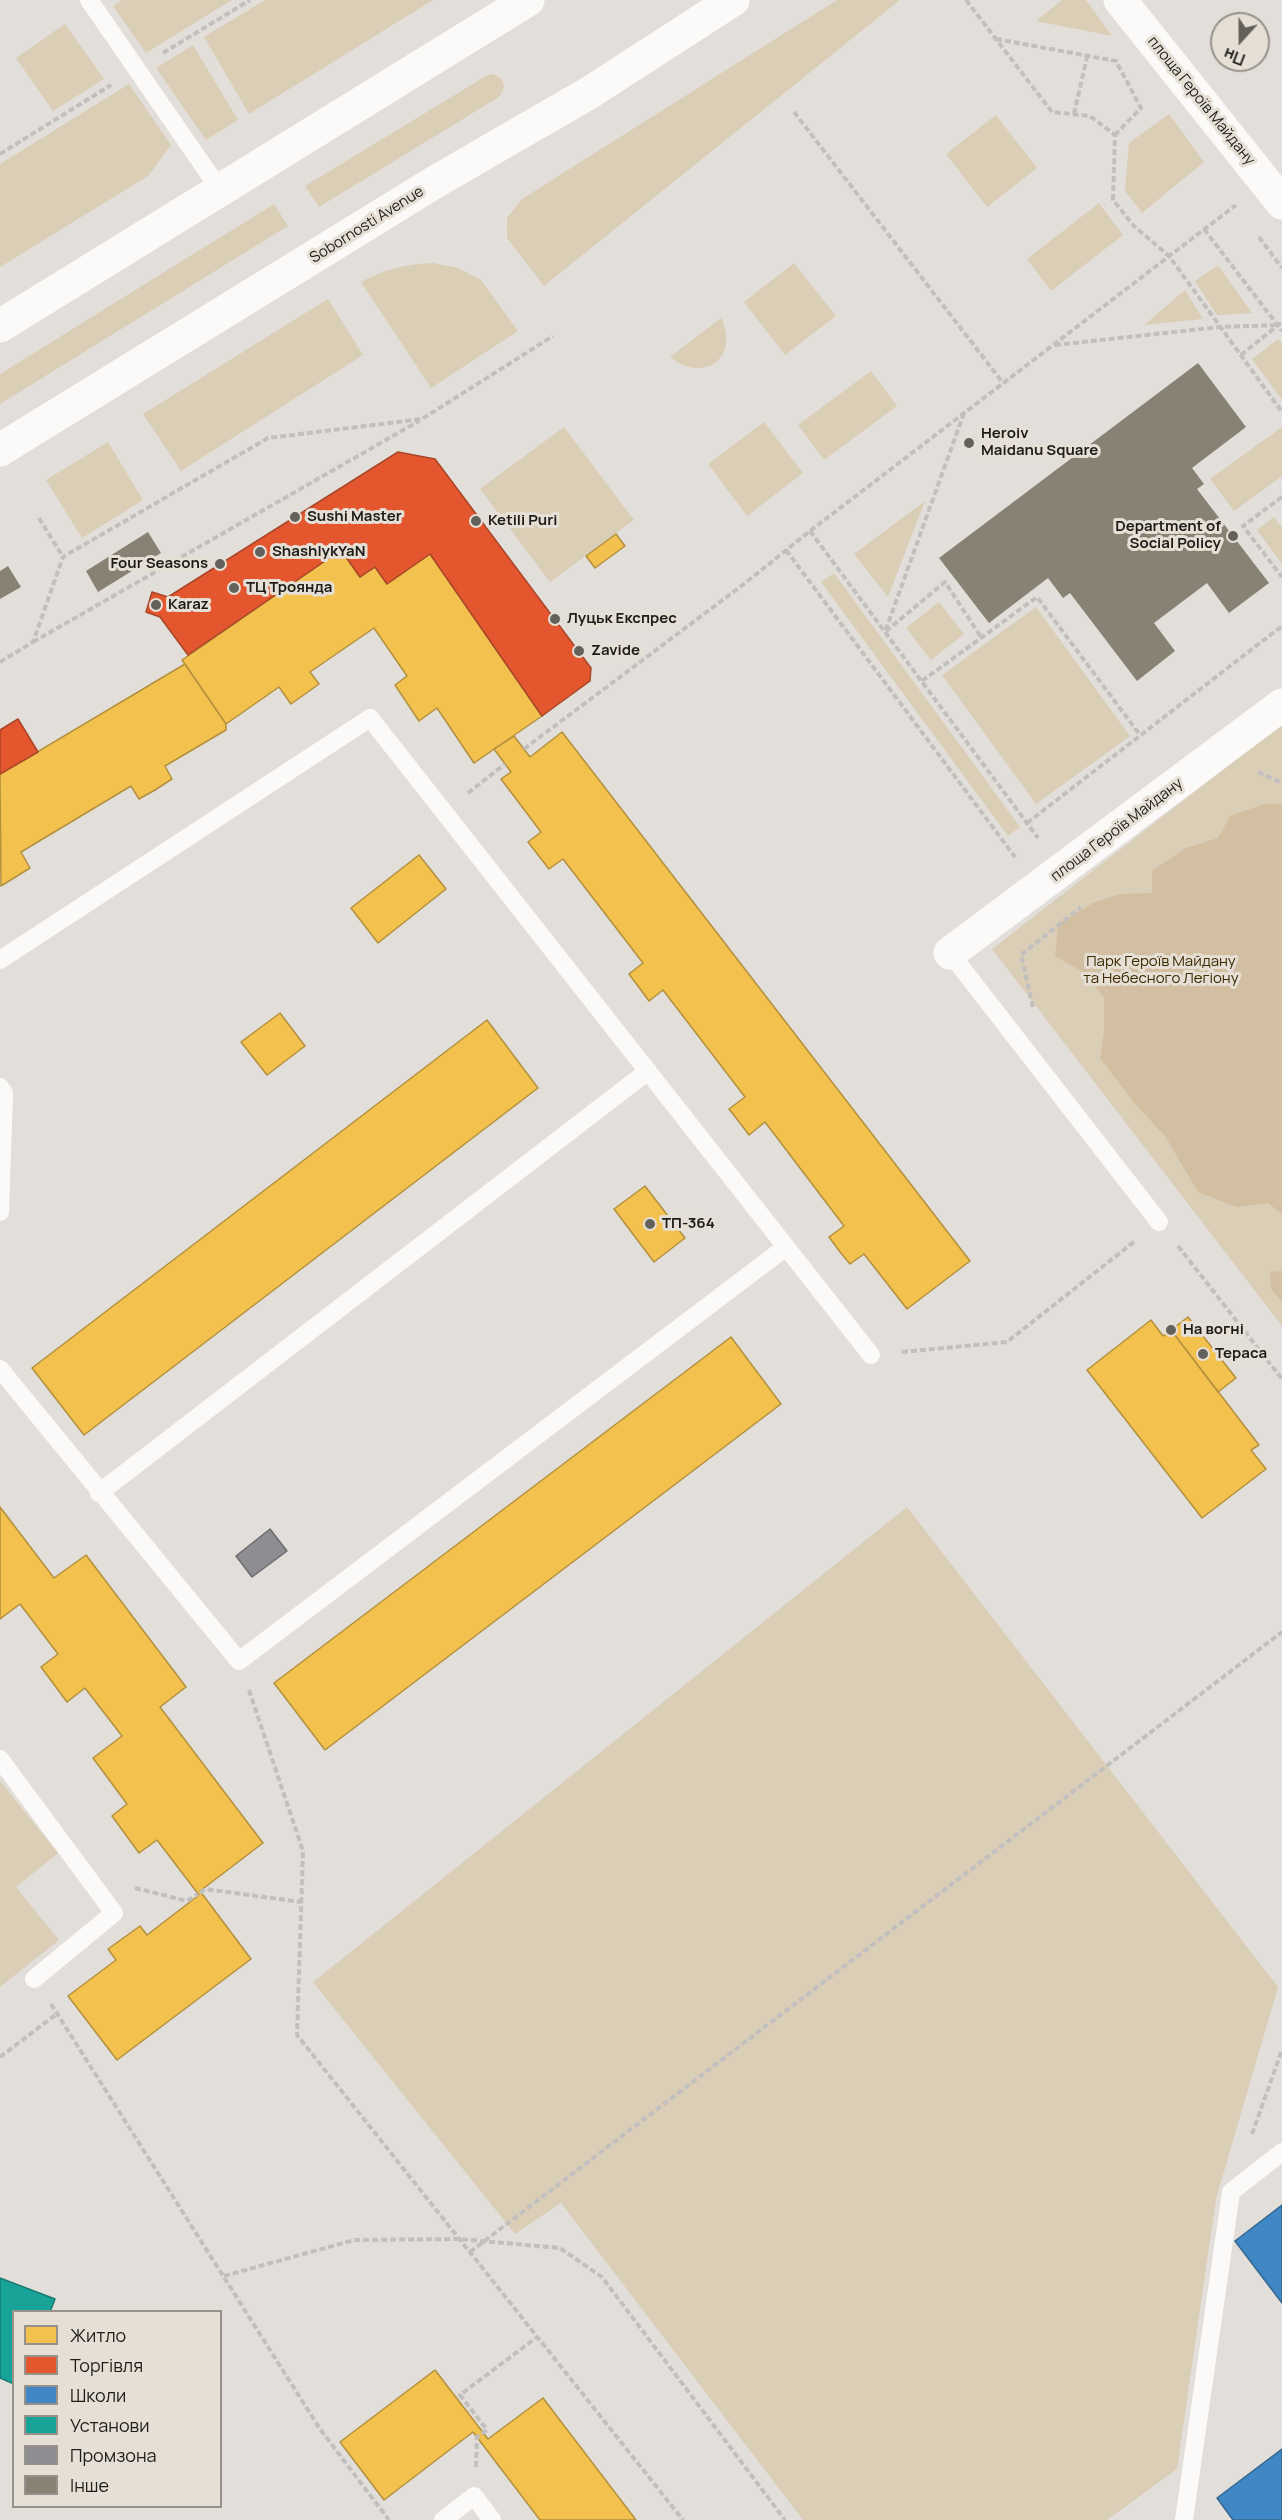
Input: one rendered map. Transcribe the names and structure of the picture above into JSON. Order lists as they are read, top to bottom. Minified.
{"streets":{"main road":["площа Героїв Майдану","Sobornosti Avenue"]},"parks":["Парк Героїв Майдану та Небесного Легіону"],"places":["Heroiv Maidanu Square","Sushi Master","Ketili Puri","Department of Social Policy","ShashlykYaN","Four Seasons","ТЦ Троянда","Karaz","Луцьк Експрес","Zavide","ТП-364","На вогні","Тераса"],"legend":["Житло","Торгівля","Школи","Установи","Промзона","Інше"],"north":"bottom"}
